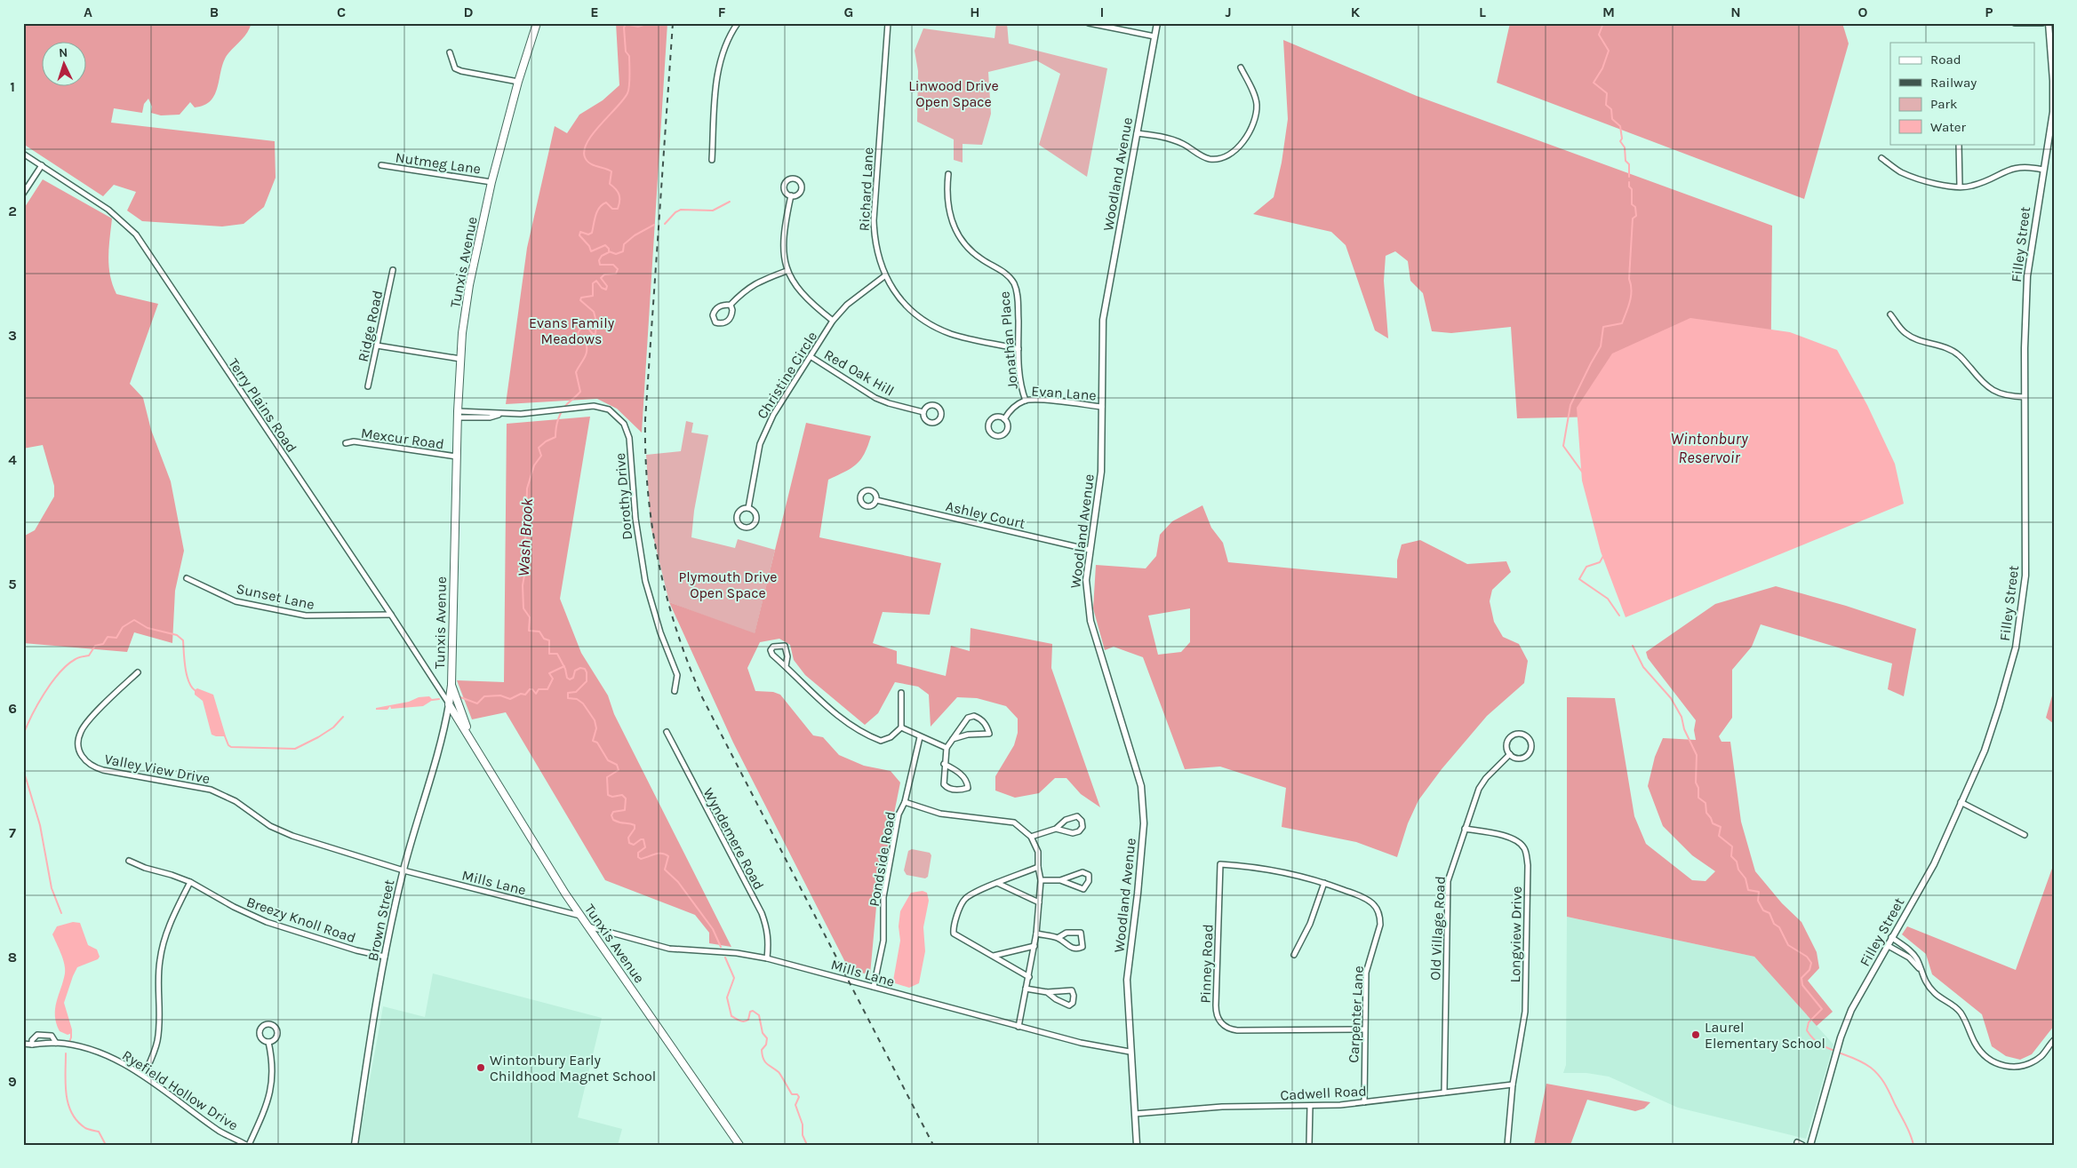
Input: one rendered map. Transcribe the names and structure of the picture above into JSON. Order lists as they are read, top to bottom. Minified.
{"streets":{"main road":["Tunxis Avenue"],"street":["Nutmeg Lane","Woodland Avenue","Richard Lane","Filley Street","Ridge Road","Jonathan Place","Red Oak Hill","Christine Circle","Evan Lane","Terry Plains Road","Mexcur Road","Dorothy Drive","Ashley Court","Sunset Lane","Valley View Drive","Wyndemere Road","Pondside Road","Mills Lane","Breezy Knoll Road","Brown Street","Old Village Road","Longview Drive","Pinney Road","Carpenter Lane","Ryefield Hollow Drive","Cadwell Road"]},"crossings":[["Nutmeg Lane","Tunxis Avenue"],["Woodland Avenue","Evan Lane"],["Woodland Avenue","Ashley Court"],["Woodland Avenue","Mills Lane"],["Woodland Avenue","Cadwell Road"],["Richard Lane","Jonathan Place"],["Richard Lane","Christine Circle"],["Tunxis Avenue","Terry Plains Road"],["Tunxis Avenue","Mexcur Road"],["Tunxis Avenue","Dorothy Drive"],["Tunxis Avenue","Mills Lane"],["Tunxis Avenue","Brown Street"],["Jonathan Place","Evan Lane"],["Red Oak Hill","Christine Circle"],["Terry Plains Road","Sunset Lane"],["Terry Plains Road","Brown Street"],["Valley View Drive","Mills Lane"],["Valley View Drive","Brown Street"],["Wyndemere Road","Mills Lane"],["Pondside Road","Mills Lane"],["Mills Lane","Brown Street"],["Breezy Knoll Road","Brown Street"],["Old Village Road","Longview Drive"],["Old Village Road","Cadwell Road"],["Longview Drive","Cadwell Road"],["Pinney Road","Carpenter Lane"],["Carpenter Lane","Cadwell Road"]],"water":["Wintonbury Reservoir","Wash Brook"],"parks":["Linwood Drive Open Space","Evans Family Meadows","Plymouth Drive Open Space"],"places":["Laurel Elementary School","Wintonbury Early Childhood Magnet School"],"legend":["Road","Railway","Park","Water"],"north":"top","grid":{"columns":["A","B","C","D","E","F","G","H","I","J","K","L","M","N","O","P"],"rows":["1","2","3","4","5","6","7","8","9"]}}
